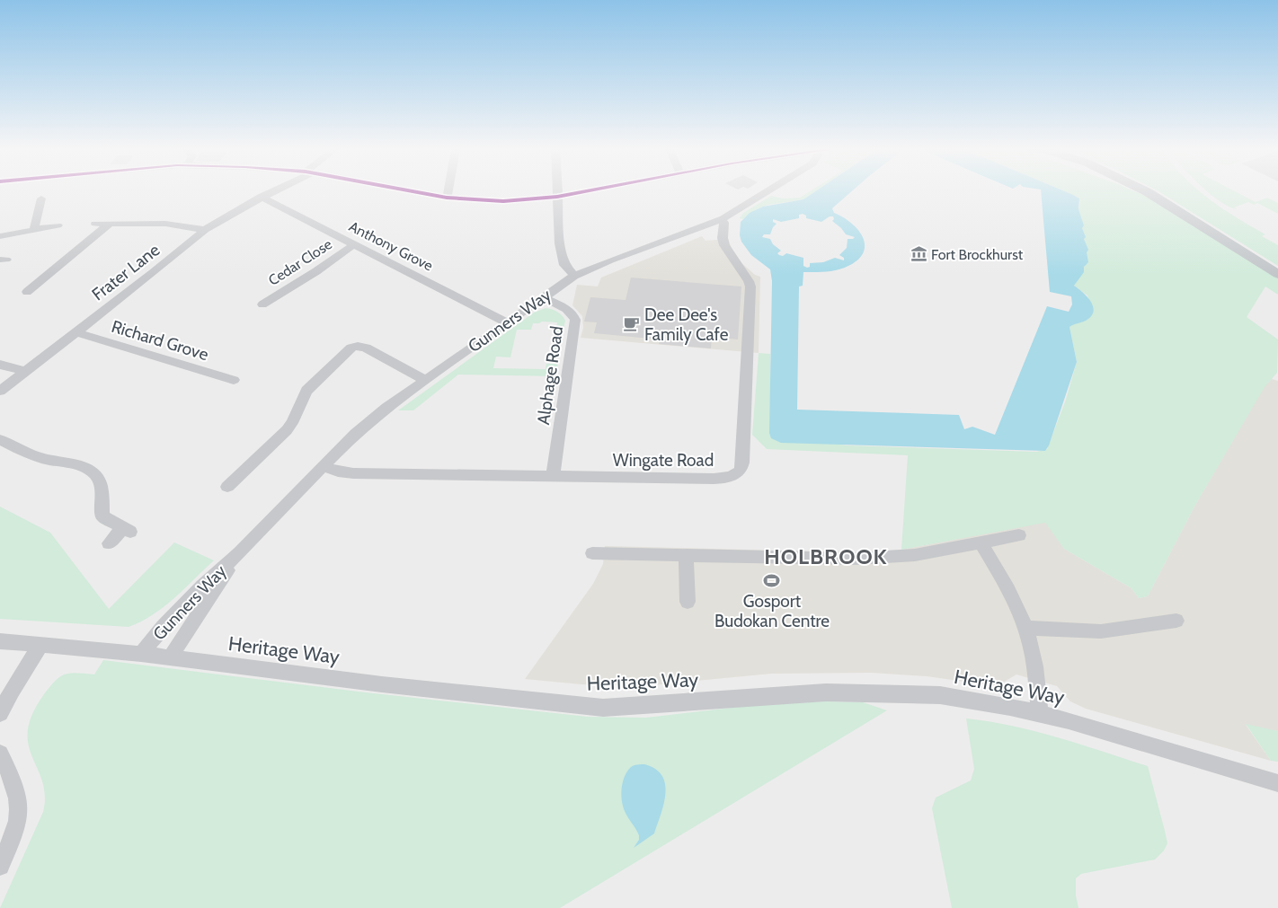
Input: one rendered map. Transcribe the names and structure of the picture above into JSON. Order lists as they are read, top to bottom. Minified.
{"streets":{"street":["Anthony Grove","Cedar Close","Frater Lane","Gunners Way","Richard Grove","Alphage Road","Wingate Road","Heritage Way"]},"crossings":[["Anthony Grove","Cedar Close"],["Anthony Grove","Frater Lane"],["Anthony Grove","Gunners Way"],["Frater Lane","Richard Grove"],["Gunners Way","Alphage Road"],["Gunners Way","Wingate Road"],["Gunners Way","Heritage Way"],["Alphage Road","Wingate Road"]],"districts":["HOLBROOK"],"places":{"museum":["Fort Brockhurst"],"cafe":["Dee Dee's Family Cafe"],"sports":["Gosport Budokan Centre"]}}
